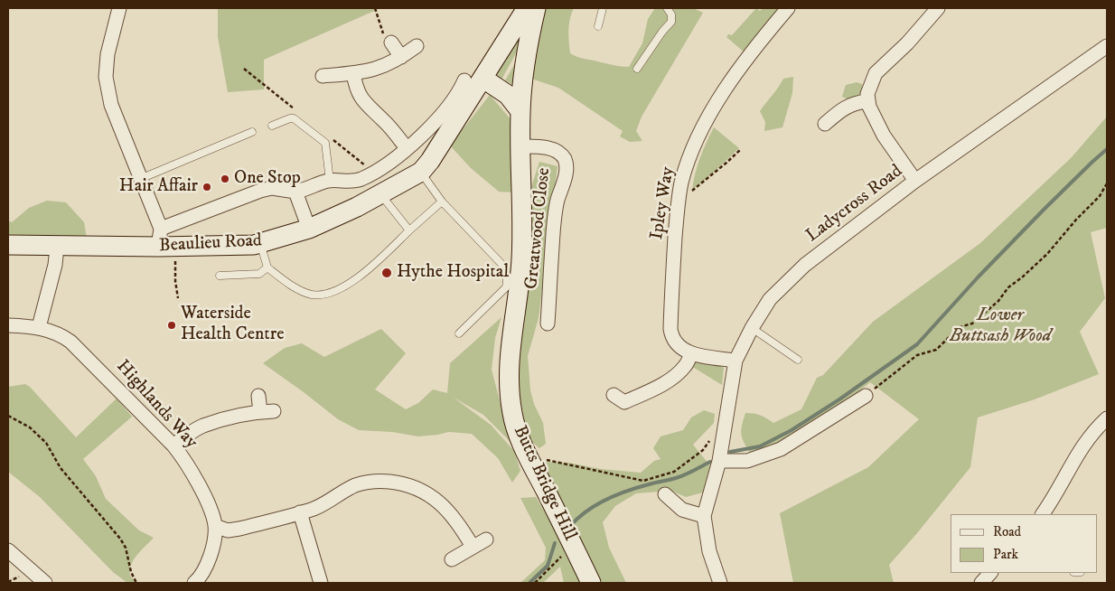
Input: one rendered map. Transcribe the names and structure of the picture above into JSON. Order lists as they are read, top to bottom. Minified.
{"streets":{"street":["Ipley Way","Ladycross Road","Greatwood Close","Beaulieu Road","Highlands Way","Butts Bridge Hill"]},"crossings":[["Ipley Way","Ladycross Road"],["Greatwood Close","Butts Bridge Hill"]],"parks":["Lower Buttsash Wood"],"places":["One Stop","Hair Affair","Hythe Hospital","Waterside Health Centre"],"legend":["Road","Park"]}
